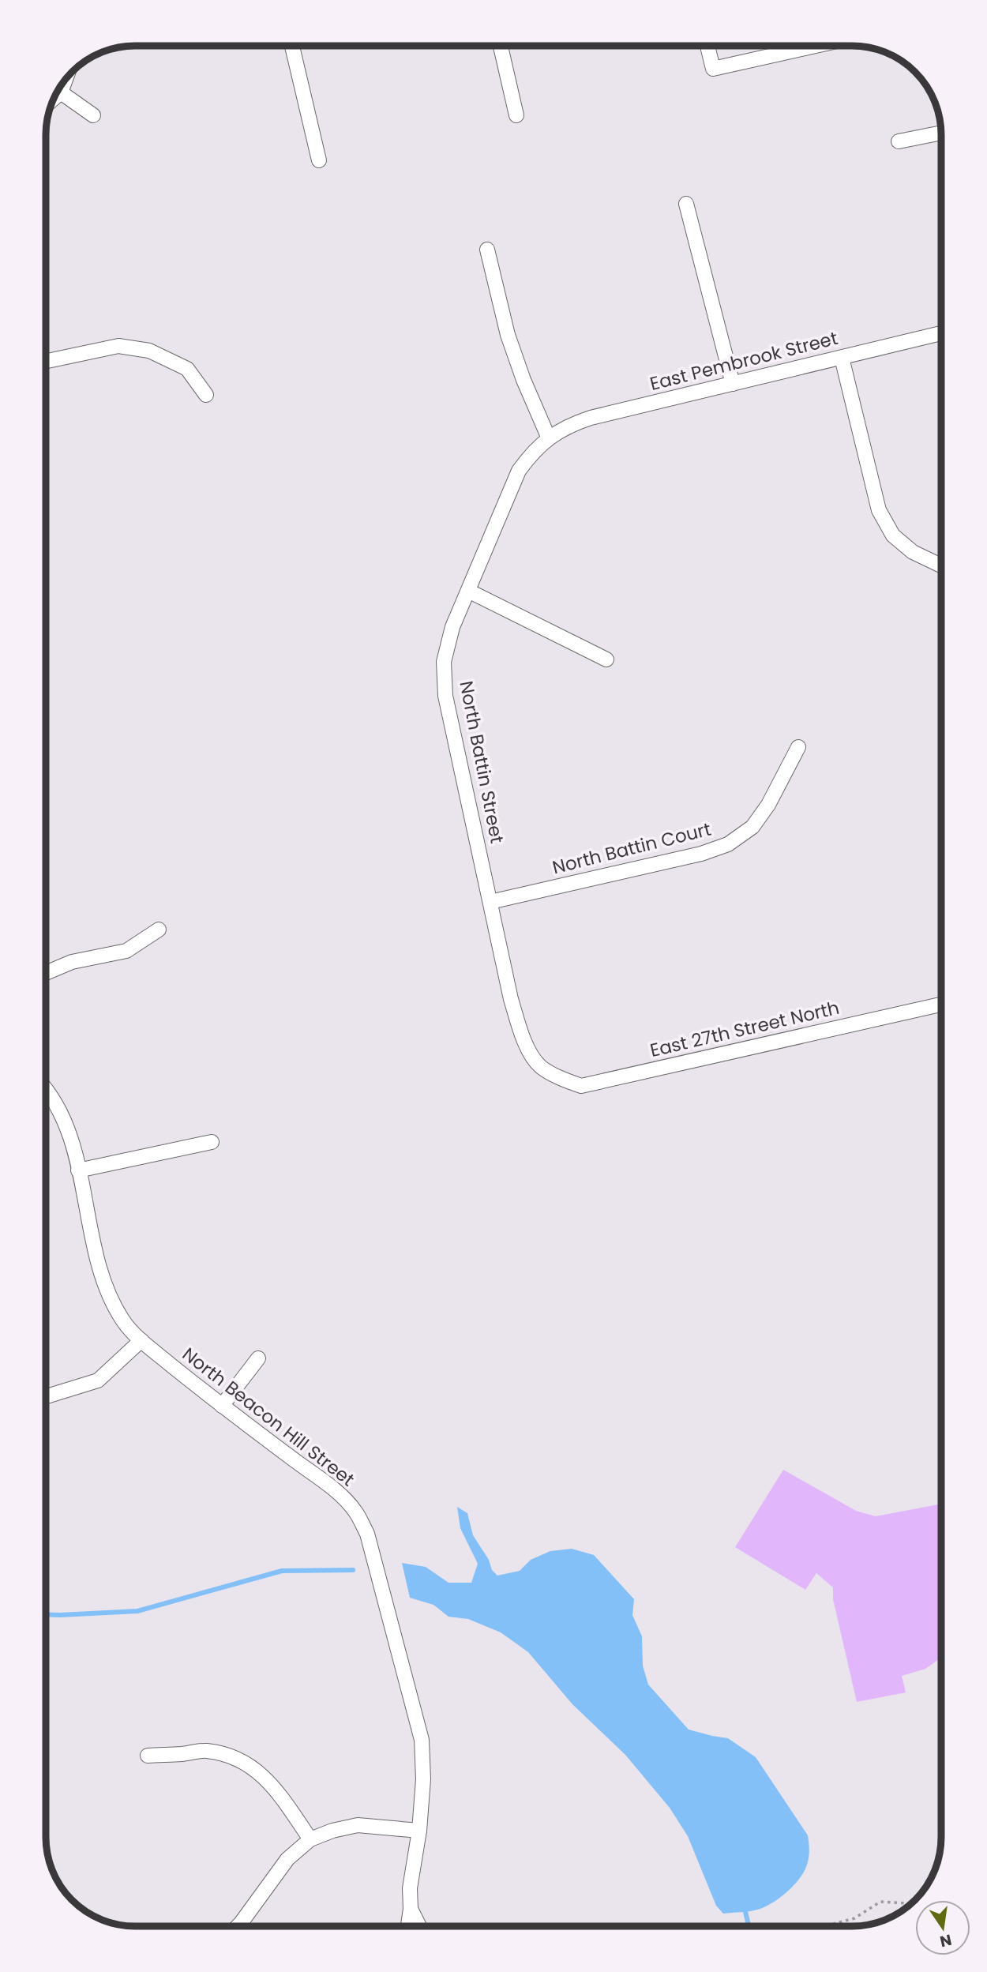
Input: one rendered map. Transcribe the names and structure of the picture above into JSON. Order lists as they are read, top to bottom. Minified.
{"streets":{"street":["East Pembrook Street","North Battin Street","North Battin Court","East 27th Street North","North Beacon Hill Street"]},"crossings":[["East Pembrook Street","North Battin Street"],["North Battin Street","North Battin Court"],["North Battin Street","East 27th Street North"]],"north":"bottom"}
